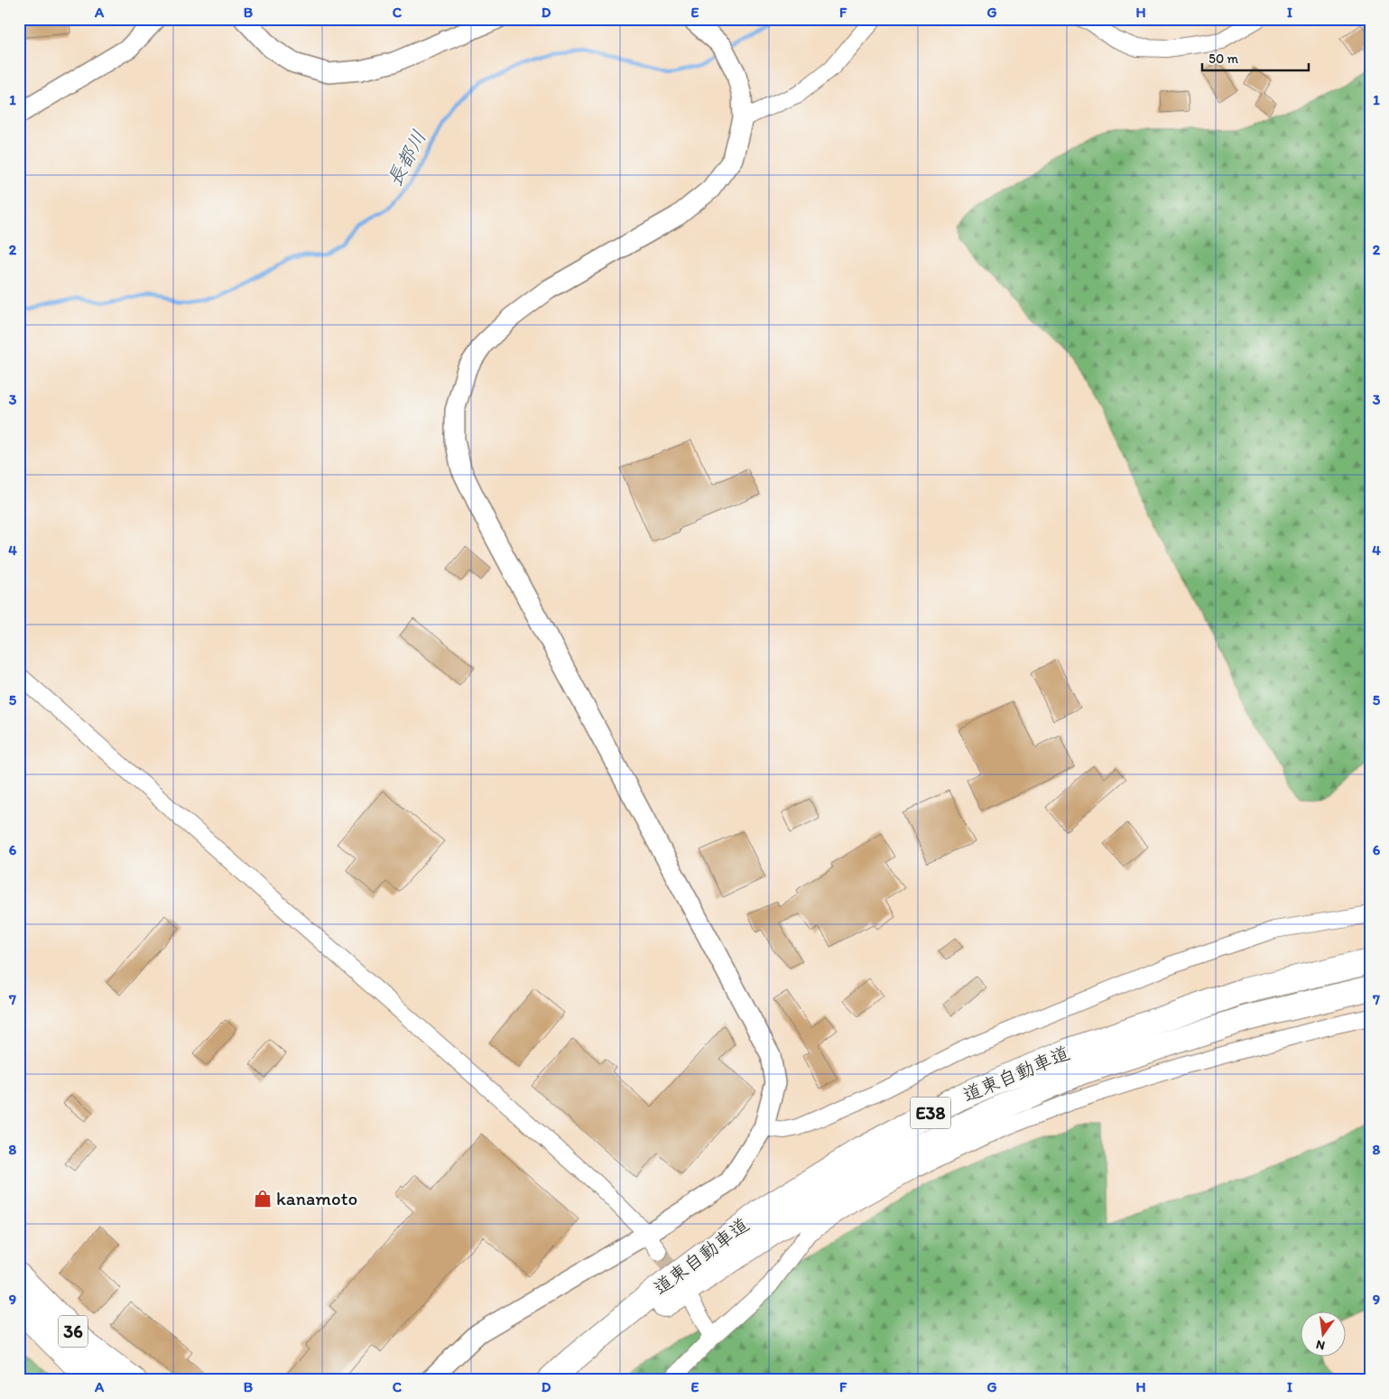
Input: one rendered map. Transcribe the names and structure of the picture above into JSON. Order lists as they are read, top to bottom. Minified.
{"streets":{"highway":["道東自動車道","E38","36"]},"water":["長都川"],"places":{"shop":["kanamoto"]},"scale_bar":"50 m","north":"bottom","grid":{"columns":["A","B","C","D","E","F","G","H","I"],"rows":["1","2","3","4","5","6","7","8","9"]}}
